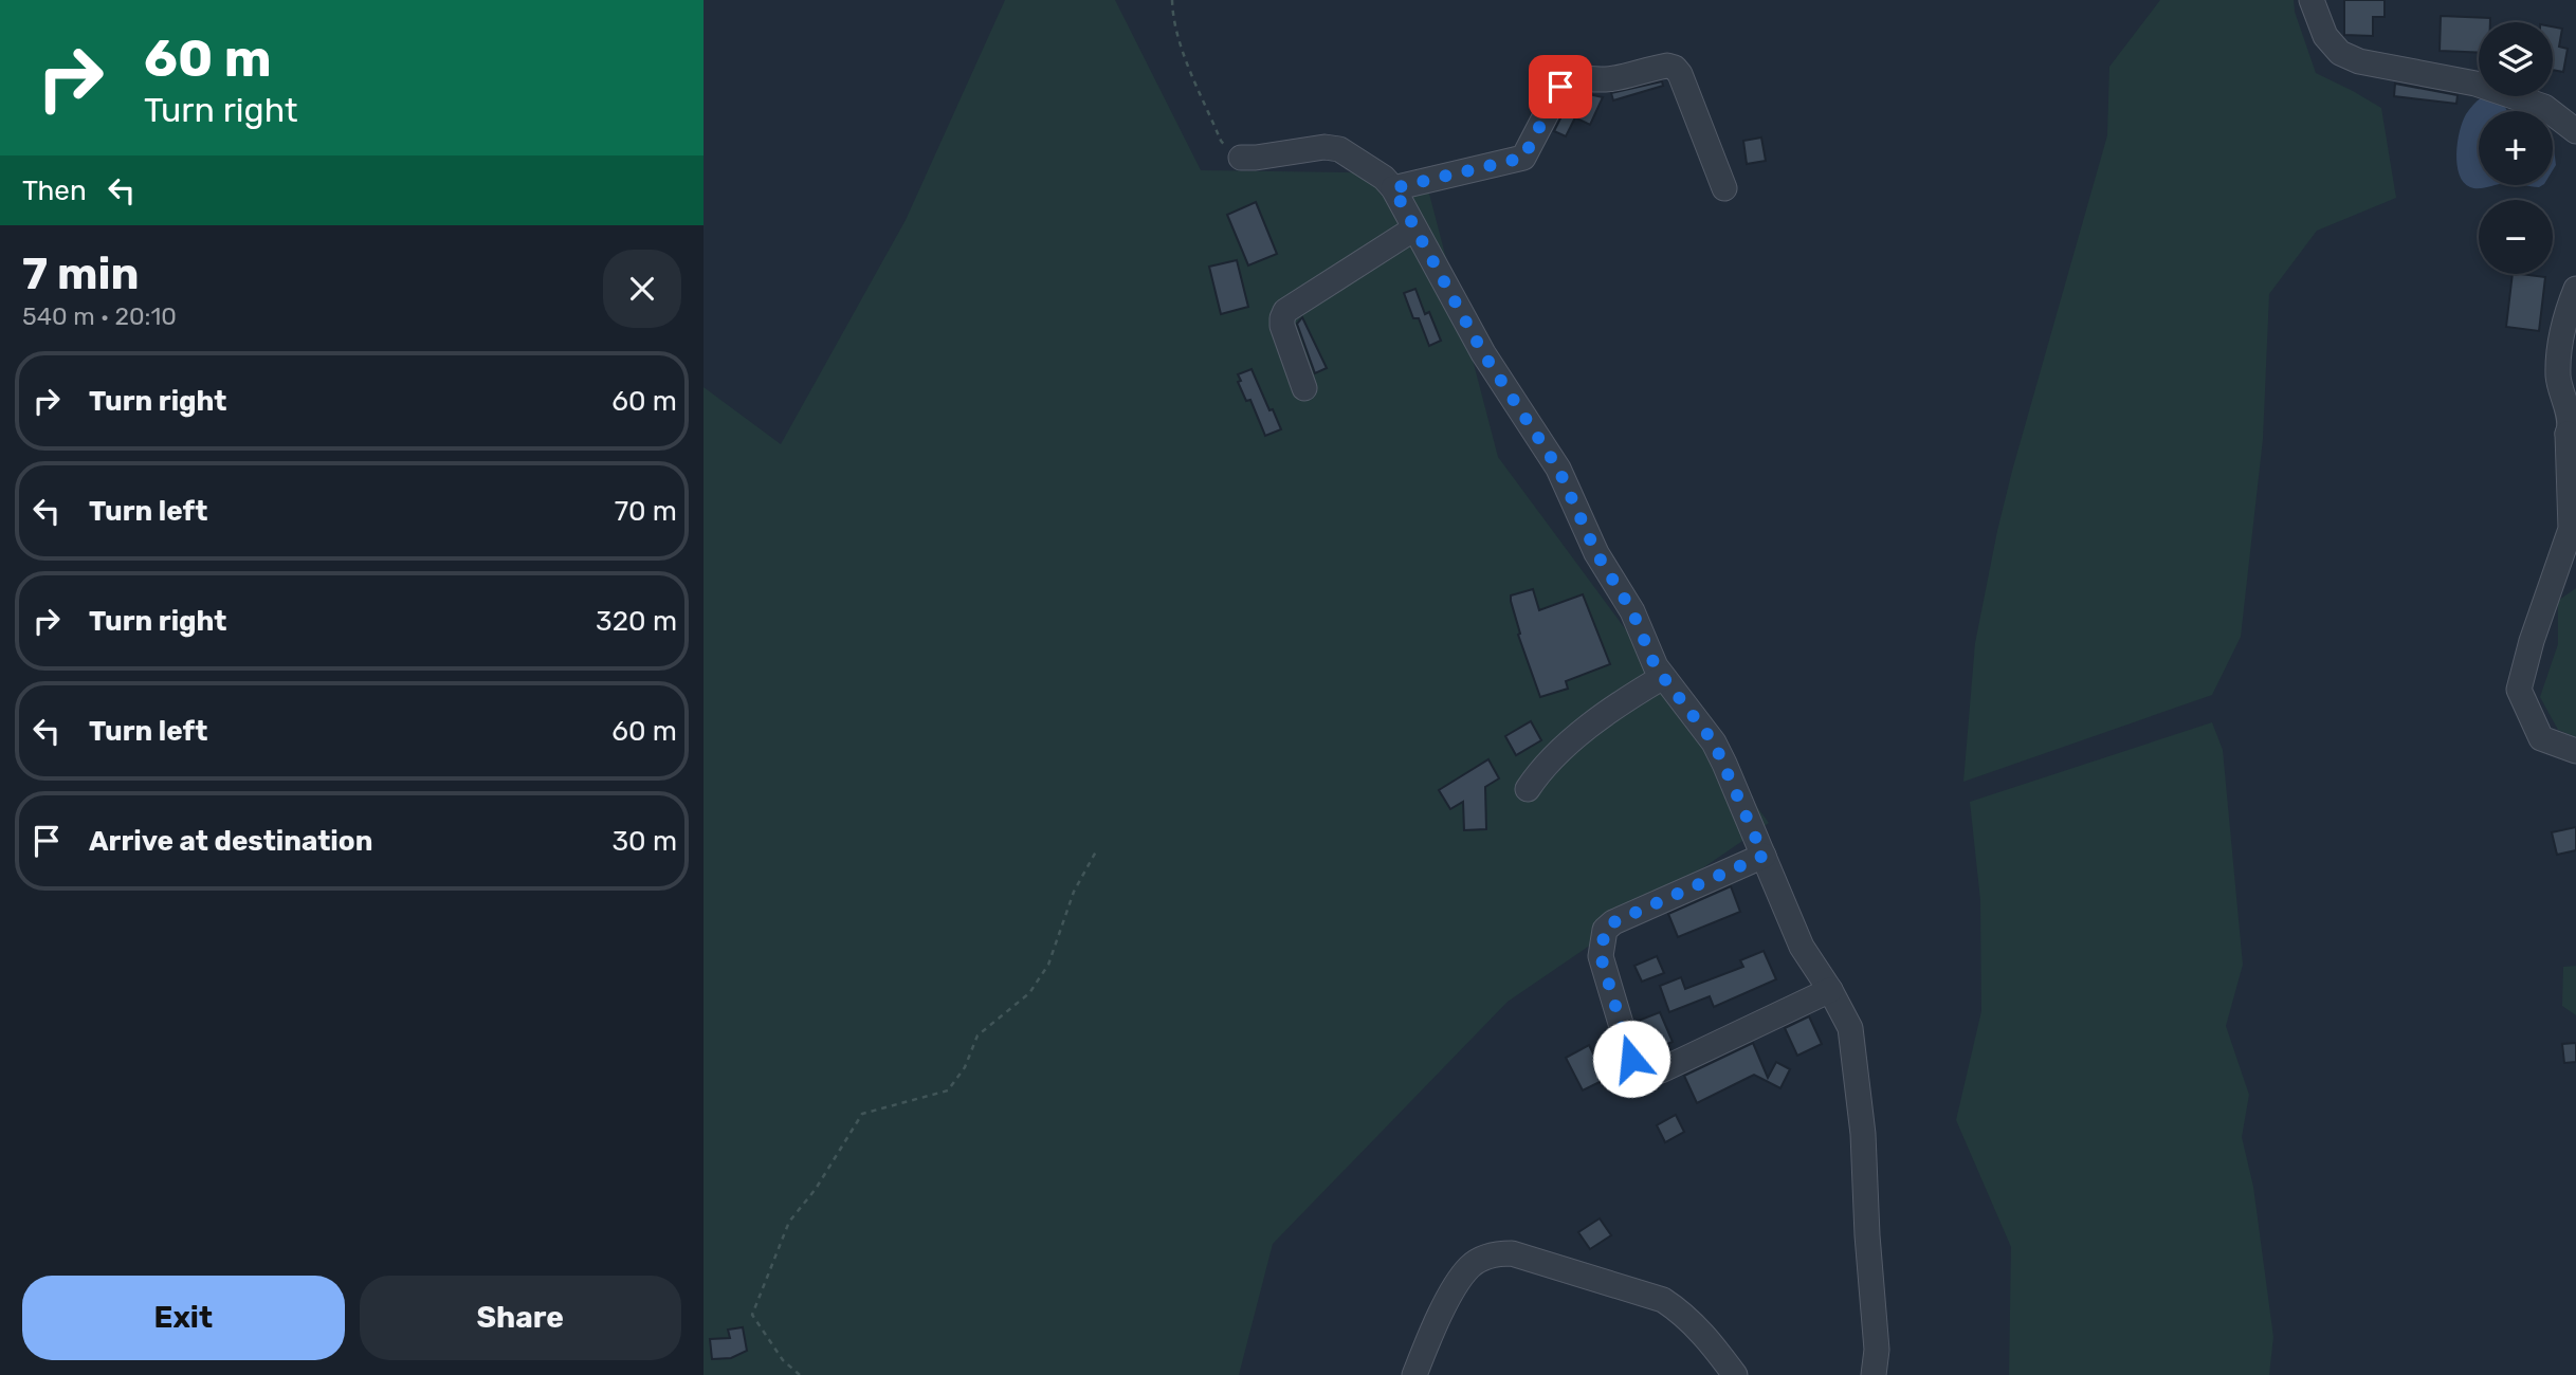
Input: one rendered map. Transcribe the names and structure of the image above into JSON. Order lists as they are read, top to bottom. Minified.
{"page":{"turn":["60 m","Turn right"],"map_buttons":["+","−"],"then":"Then","heading":["7 min","540 m · 20:10"],"list":[{"name":"Turn right","value":"60 m"},{"name":"Turn left","value":"70 m"},{"name":"Turn right","value":"320 m"},{"name":"Turn left","value":"60 m"},{"name":"Arrive at destination","value":"30 m"}],"buttons":["Exit","Share"]}}
